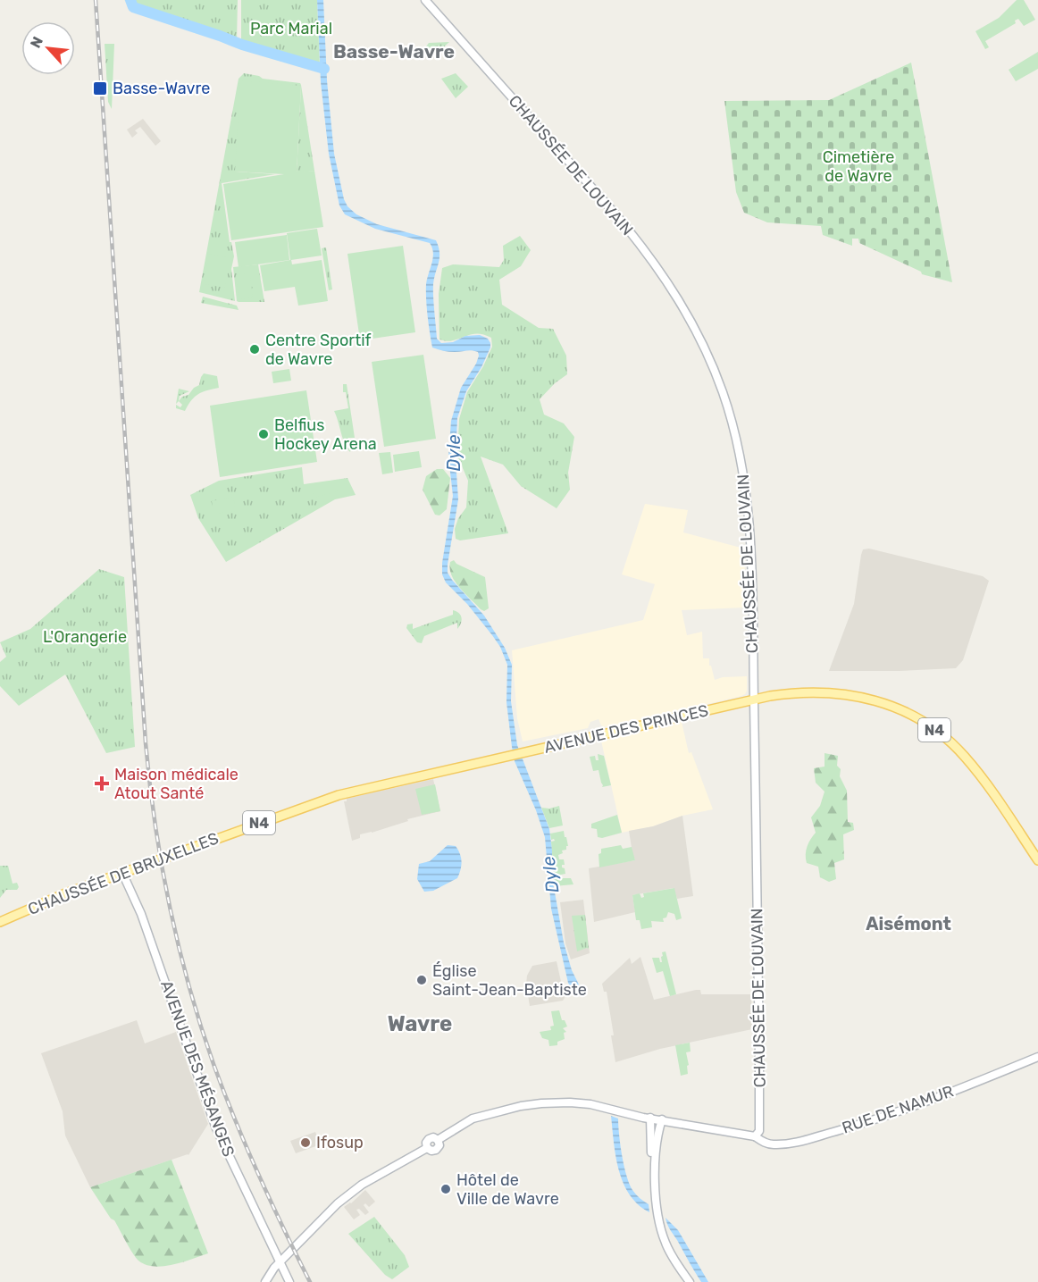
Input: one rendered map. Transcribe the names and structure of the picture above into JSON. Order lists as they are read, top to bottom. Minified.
{"streets":{"main road":["CHAUSSÉE DE LOUVAIN","AVENUE DES PRINCES","N4","CHAUSSÉE DE BRUXELLES","AVENUE DES MÉSANGES","RUE DE NAMUR"]},"crossings":[["CHAUSSÉE DE LOUVAIN","AVENUE DES PRINCES"],["CHAUSSÉE DE LOUVAIN","N4"],["CHAUSSÉE DE LOUVAIN","RUE DE NAMUR"],["AVENUE DES PRINCES","N4"],["AVENUE DES PRINCES","CHAUSSÉE DE BRUXELLES"],["CHAUSSÉE DE BRUXELLES","AVENUE DES MÉSANGES"],["AVENUE DES MÉSANGES","RUE DE NAMUR"]],"districts":["Basse-Wavre","Aisémont","Wavre"],"water":["Dyle"],"parks":["Parc Marial","Cimetière de Wavre","L'Orangerie"],"places":{"transit":["Basse-Wavre"],"other":["Centre Sportif de Wavre","Belfius Hockey Arena","Église Saint-Jean-Baptiste","Ifosup","Hôtel de Ville de Wavre"],"health":["Maison médicale Atout Santé"]},"north":"top left"}
